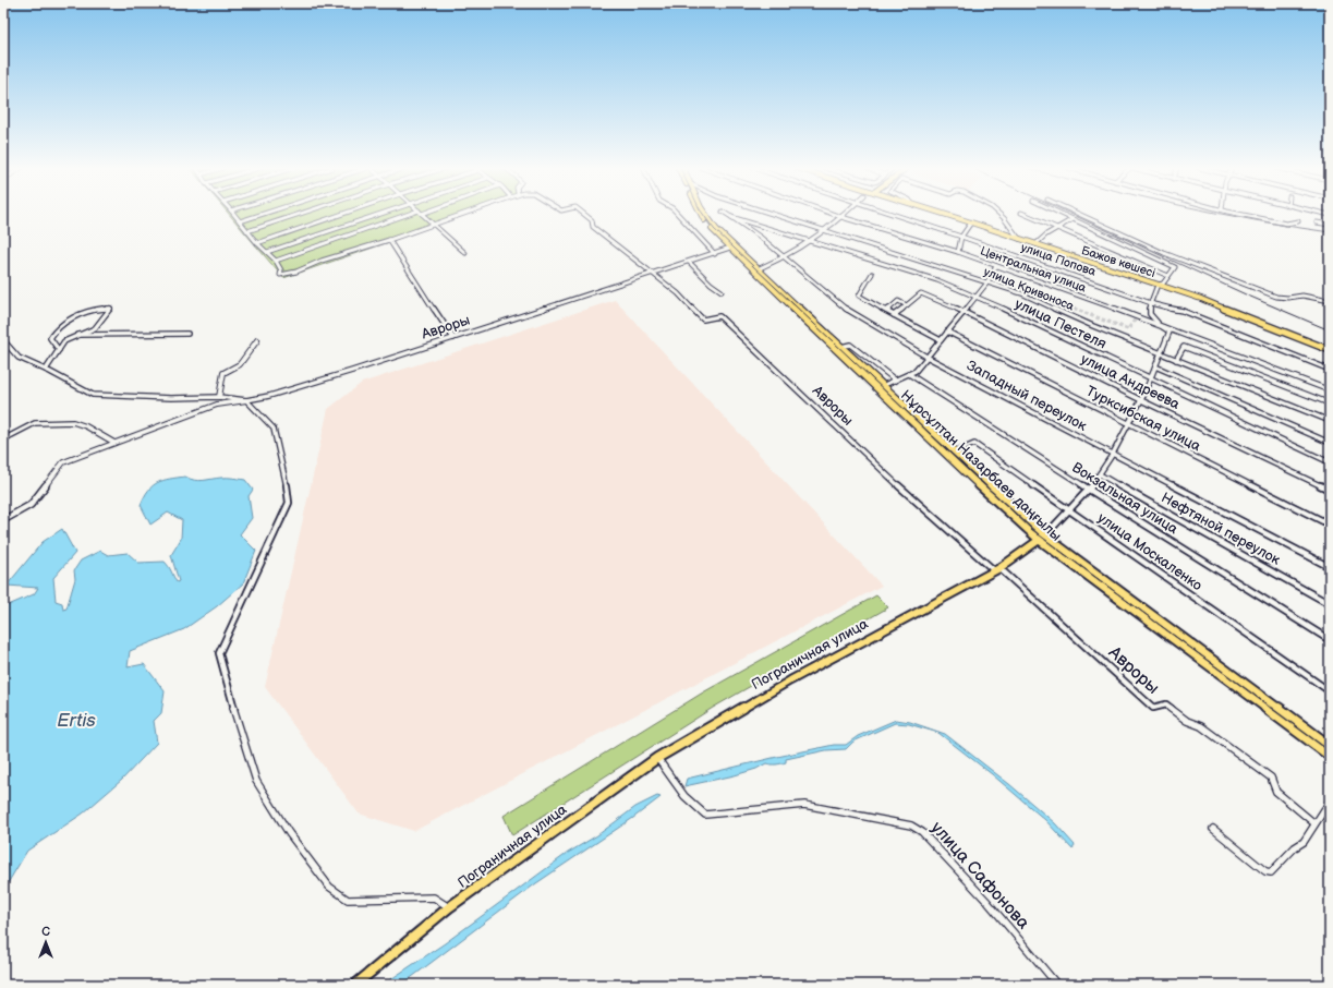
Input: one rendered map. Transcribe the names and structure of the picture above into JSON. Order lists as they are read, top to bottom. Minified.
{"streets":{"main road":["Бажов көшесі","Нұрсұлтан Назарбаев даңғылы","Пограничная улица"],"street":["улица Попова","Центральная улица","улица Кривоноса","улица Пестеля","Авроры","улица Андреева","Западный переулок","Турксибская улица","Вокзальная улица","Нефтяной переулок","улица Москаленко","улица Сафонова"]},"crossings":[["улица Попова","Пограничная улица"],["Центральная улица","Пограничная улица"],["улица Кривоноса","Пограничная улица"],["улица Пестеля","Западный переулок"],["улица Пестеля","Пограничная улица"],["Авроры","Нұрсұлтан Назарбаев даңғылы"],["Авроры","Пограничная улица"],["улица Андреева","Пограничная улица"],["Западный переулок","Пограничная улица"],["Турксибская улица","Пограничная улица"],["Нұрсұлтан Назарбаев даңғылы","улица Москаленко"],["Нұрсұлтан Назарбаев даңғылы","Пограничная улица"],["Вокзальная улица","Пограничная улица"],["Нефтяной переулок","Пограничная улица"],["улица Москаленко","Пограничная улица"],["Пограничная улица","улица Сафонова"]],"water":["Ertis"],"north":"top"}
